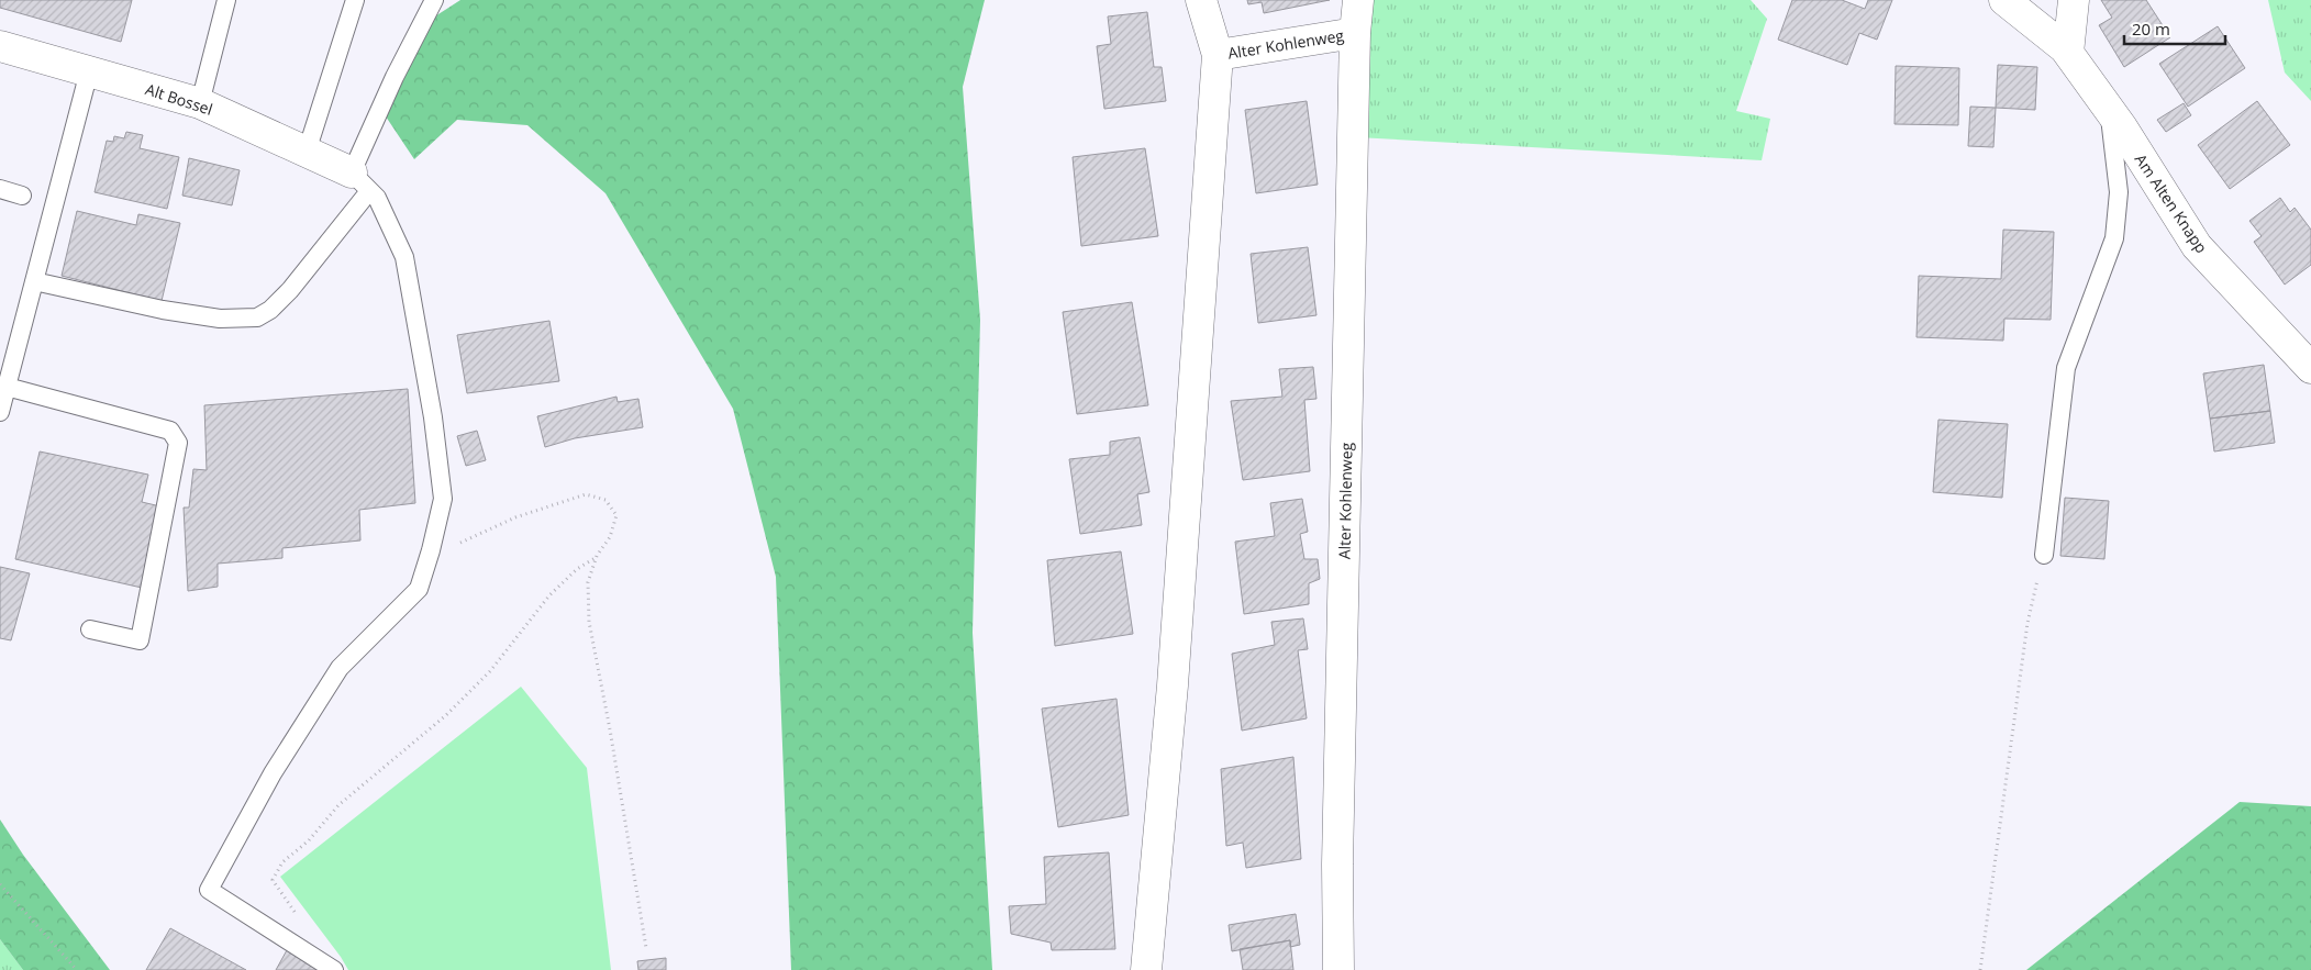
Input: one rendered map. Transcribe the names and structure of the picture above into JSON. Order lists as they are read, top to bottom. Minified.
{"streets":{"street":["Alter Kohlenweg","Alt Bossel","Am Alten Knapp"]},"scale_bar":"20 m"}
